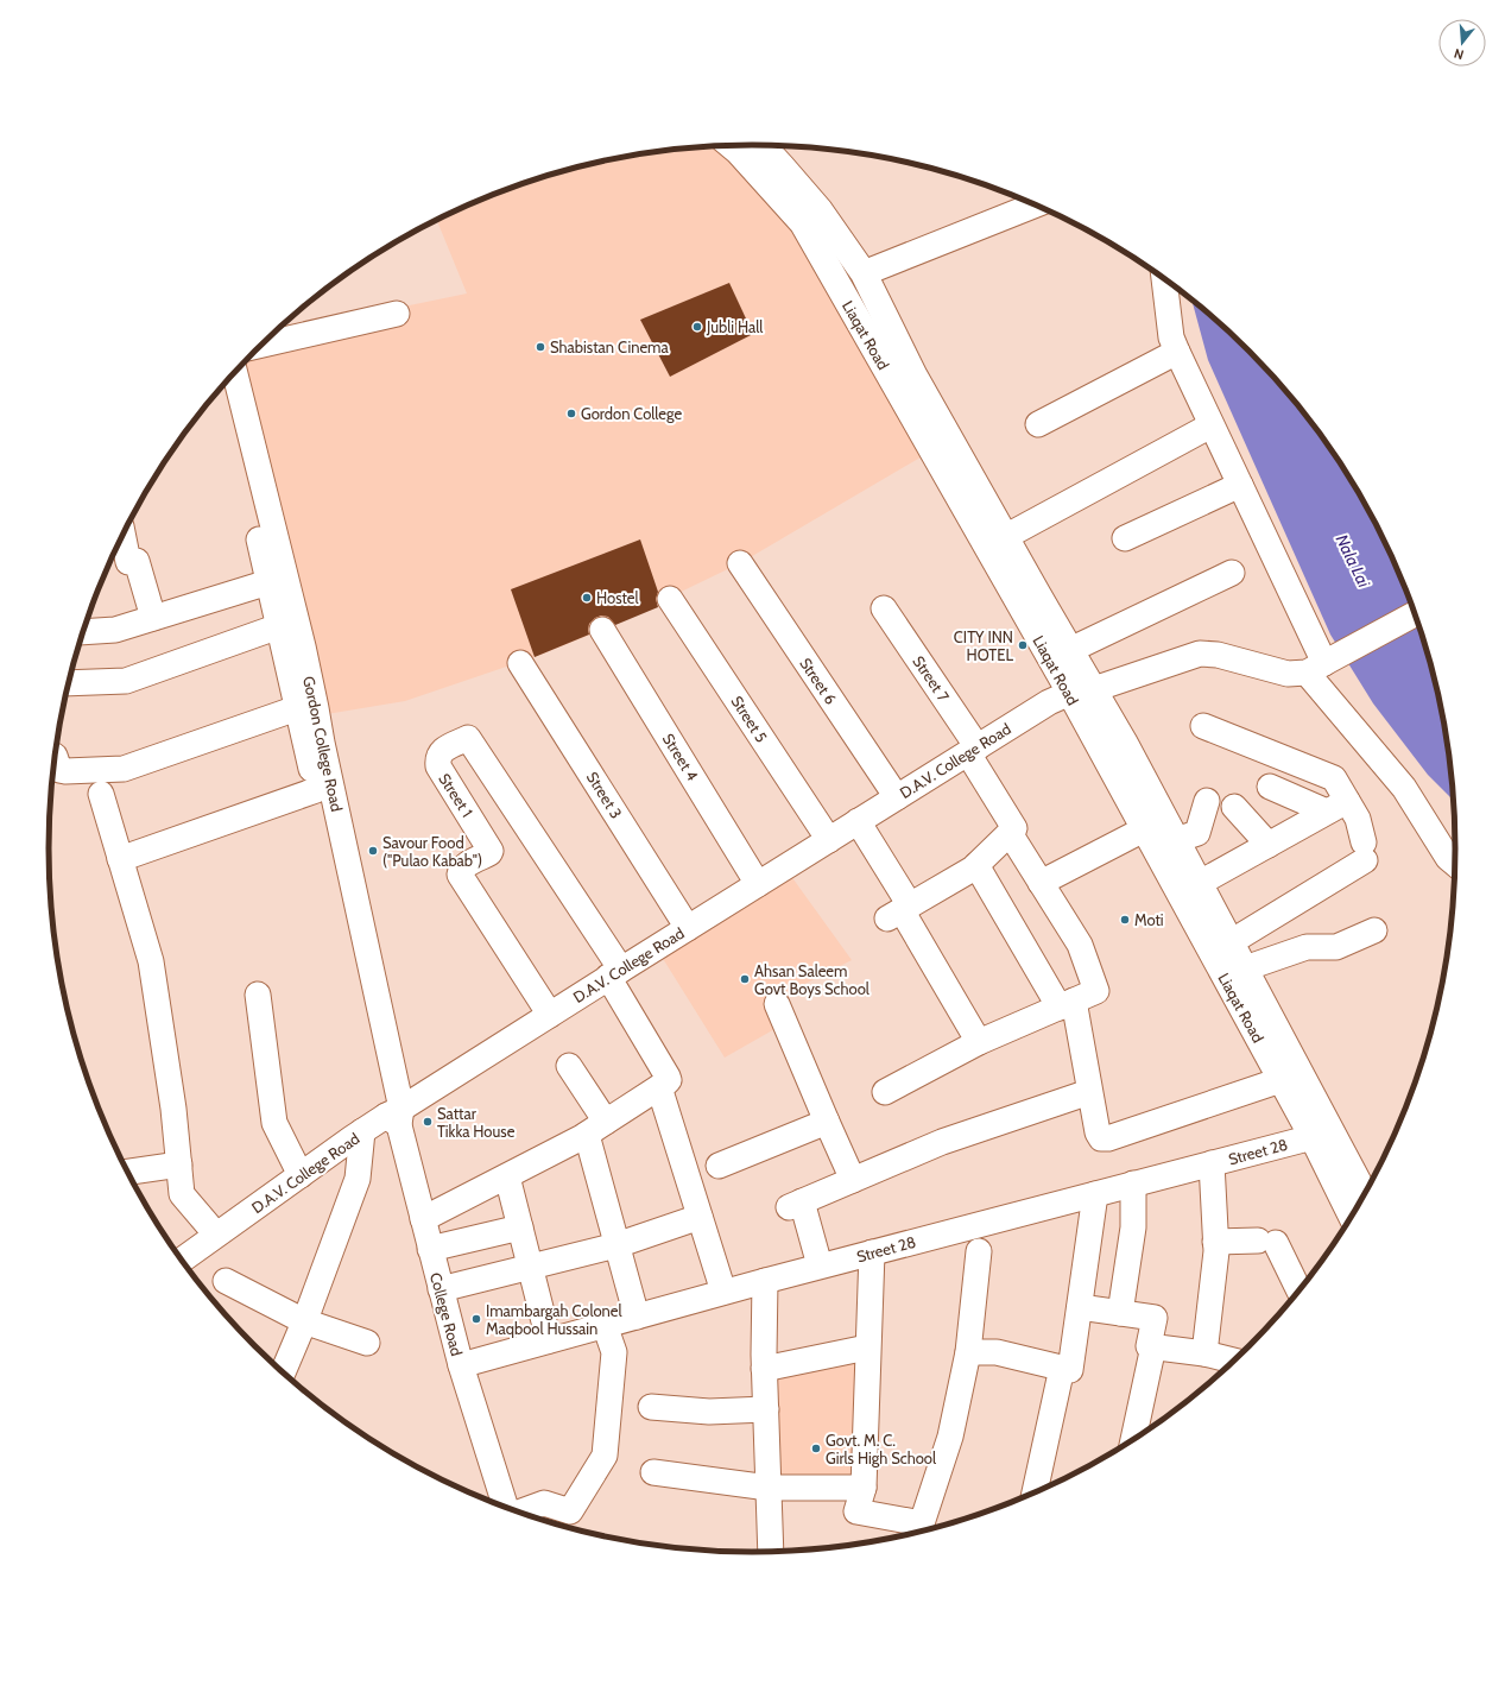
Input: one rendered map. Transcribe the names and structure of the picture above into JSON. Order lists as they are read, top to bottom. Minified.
{"streets":{"main road":["Liaqat Road"],"street":["Street 7","Street 6","Street 5","Gordon College Road","Street 4","D.A.V. College Road","Street 1","Street 3","Street 28","College Road"]},"crossings":[["Liaqat Road","D.A.V. College Road"],["Liaqat Road","Street 28"],["Street 7","D.A.V. College Road"],["Street 6","D.A.V. College Road"],["Street 5","D.A.V. College Road"],["Gordon College Road","D.A.V. College Road"],["Gordon College Road","College Road"],["Street 4","D.A.V. College Road"],["D.A.V. College Road","Street 1"],["D.A.V. College Road","Street 3"],["D.A.V. College Road","College Road"],["Street 28","College Road"]],"water":["Nala Lai"],"places":["Jubli Hall","Shabistan Cinema","Gordon College","Hostel","CITY INN HOTEL","Savour Food (\"Pulao Kabab\")","Moti","Ahsan Saleem Govt Boys School","Sattar Tikka House","Imambargah Colonel Maqbool Hussain","Govt. M. C. Girls High School"],"north":"bottom"}
